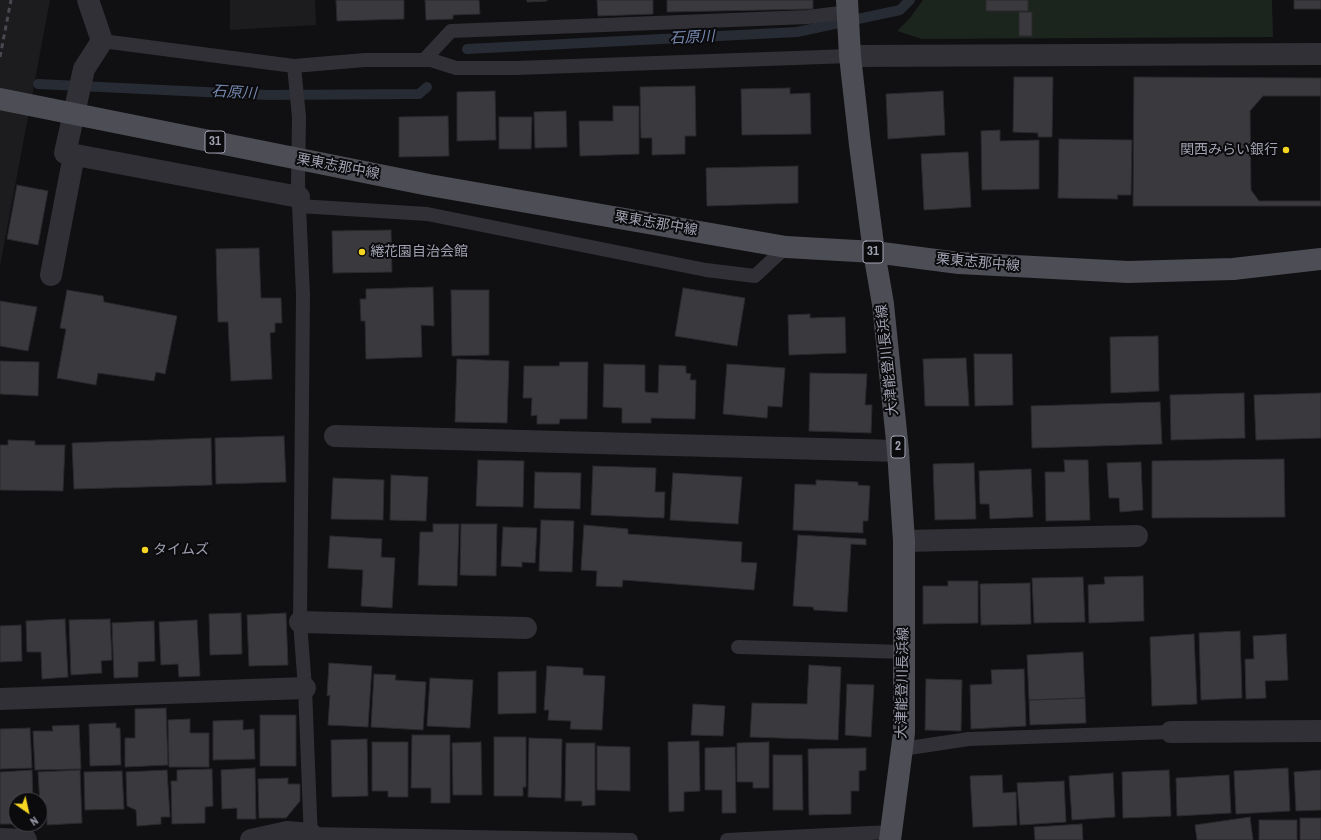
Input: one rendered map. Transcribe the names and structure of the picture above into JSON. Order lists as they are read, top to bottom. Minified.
{"streets":{"main road":["31","栗東志那中線","大津能登川長浜線","2"]},"crossings":[["栗東志那中線","大津能登川長浜線"]],"water":["石原川"],"places":["関西みらい銀行","綣花園自治会館","タイムズ"],"north":"bottom right"}
